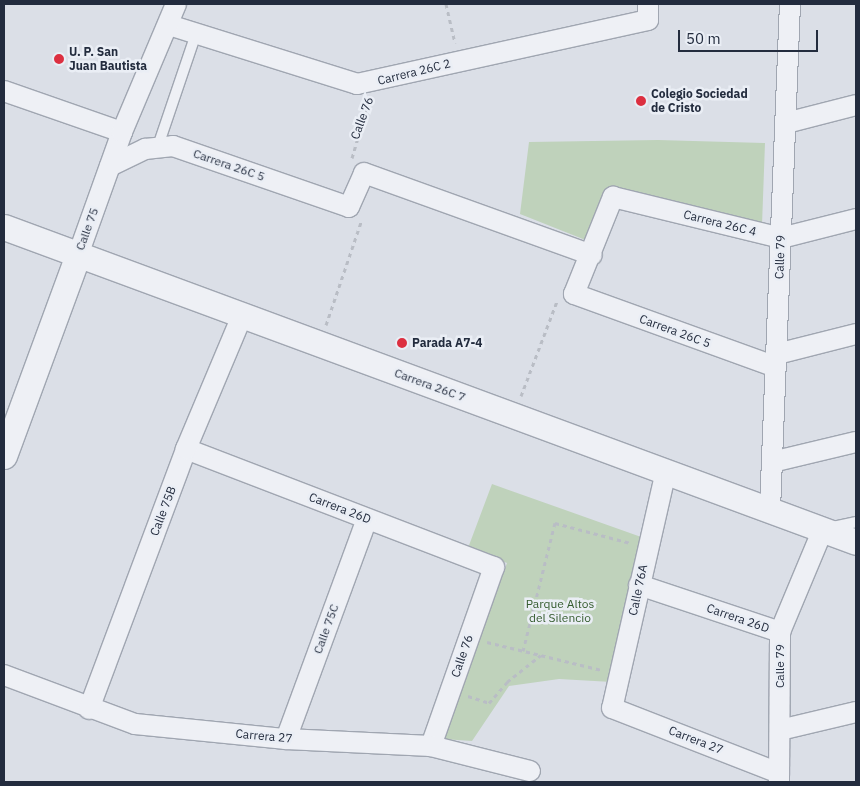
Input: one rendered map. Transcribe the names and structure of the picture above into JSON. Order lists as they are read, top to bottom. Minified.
{"streets":{"street":["Carrera 26C 2","Calle 76","Carrera 26C 5","Carrera 26C 4","Calle 75","Calle 79","Carrera 26C 7","Carrera 26D","Calle 75B","Calle 76A","Calle 75C","Carrera 27"]},"crossings":[["Carrera 26C 2","Calle 76"],["Carrera 26C 2","Calle 75"],["Calle 76","Carrera 26D"],["Calle 76","Carrera 27"],["Carrera 26C 5","Calle 79"],["Carrera 26C 4","Calle 79"],["Calle 75","Carrera 26C 7"],["Calle 79","Carrera 26C 7"],["Calle 79","Carrera 26D"],["Calle 79","Carrera 27"],["Carrera 26C 7","Calle 75B"],["Carrera 26C 7","Calle 76A"],["Carrera 26D","Calle 75B"],["Carrera 26D","Calle 76A"],["Carrera 26D","Calle 75C"],["Calle 75B","Carrera 27"],["Calle 76A","Carrera 27"],["Calle 75C","Carrera 27"]],"parks":["Parque Altos del Silencio"],"places":["U. P. San Juan Bautista","Colegio Sociedad de Cristo","Parada A7-4"],"scale_bar":"50 m"}
